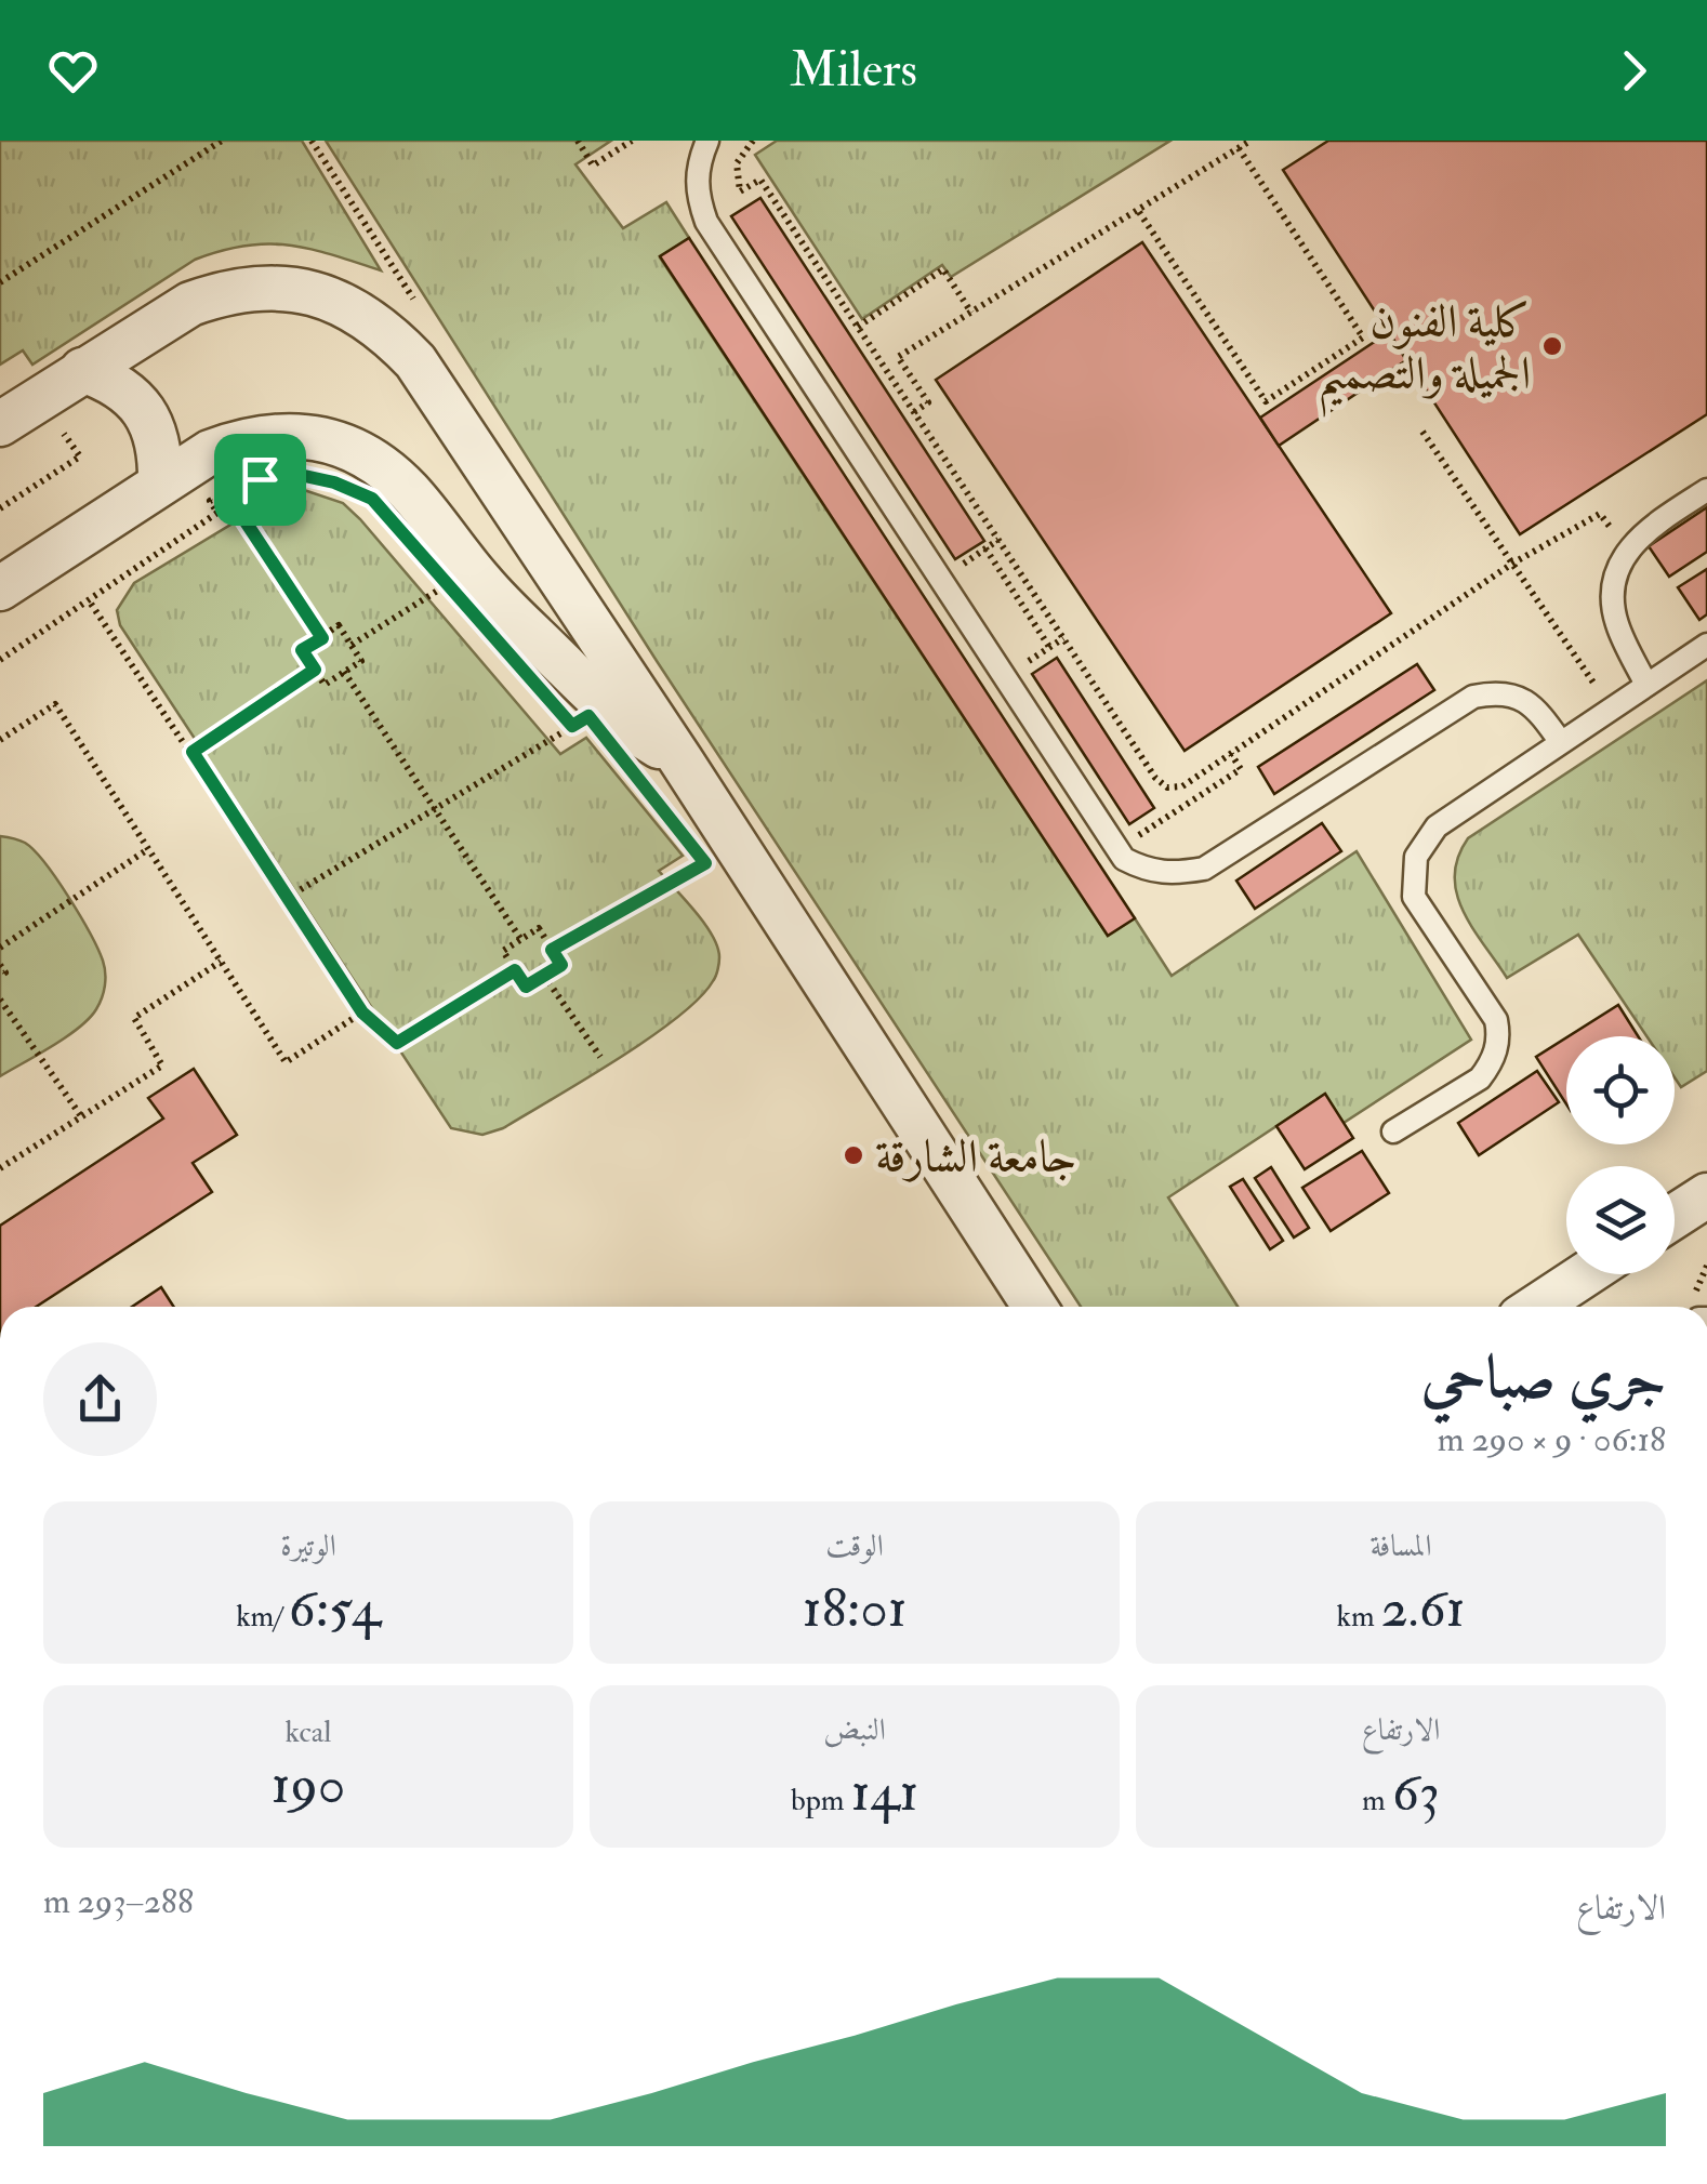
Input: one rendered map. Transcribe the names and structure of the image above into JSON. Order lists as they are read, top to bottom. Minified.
{"places":["كلية الفنون الجميلة والتصميم","جامعة الشارقة"],"page":{"header":"Milers","heading":["جري صباحي","06:18 · 9 × 290 m"],"stats":[["المسافة","2.61 km"],["الوقت","18:01"],["الوتيرة","6:54 /km"],["الارتفاع","63 m"],["النبض","141 bpm"],["kcal","190"]],"chart":["الارتفاع","288–293 m"]}}
